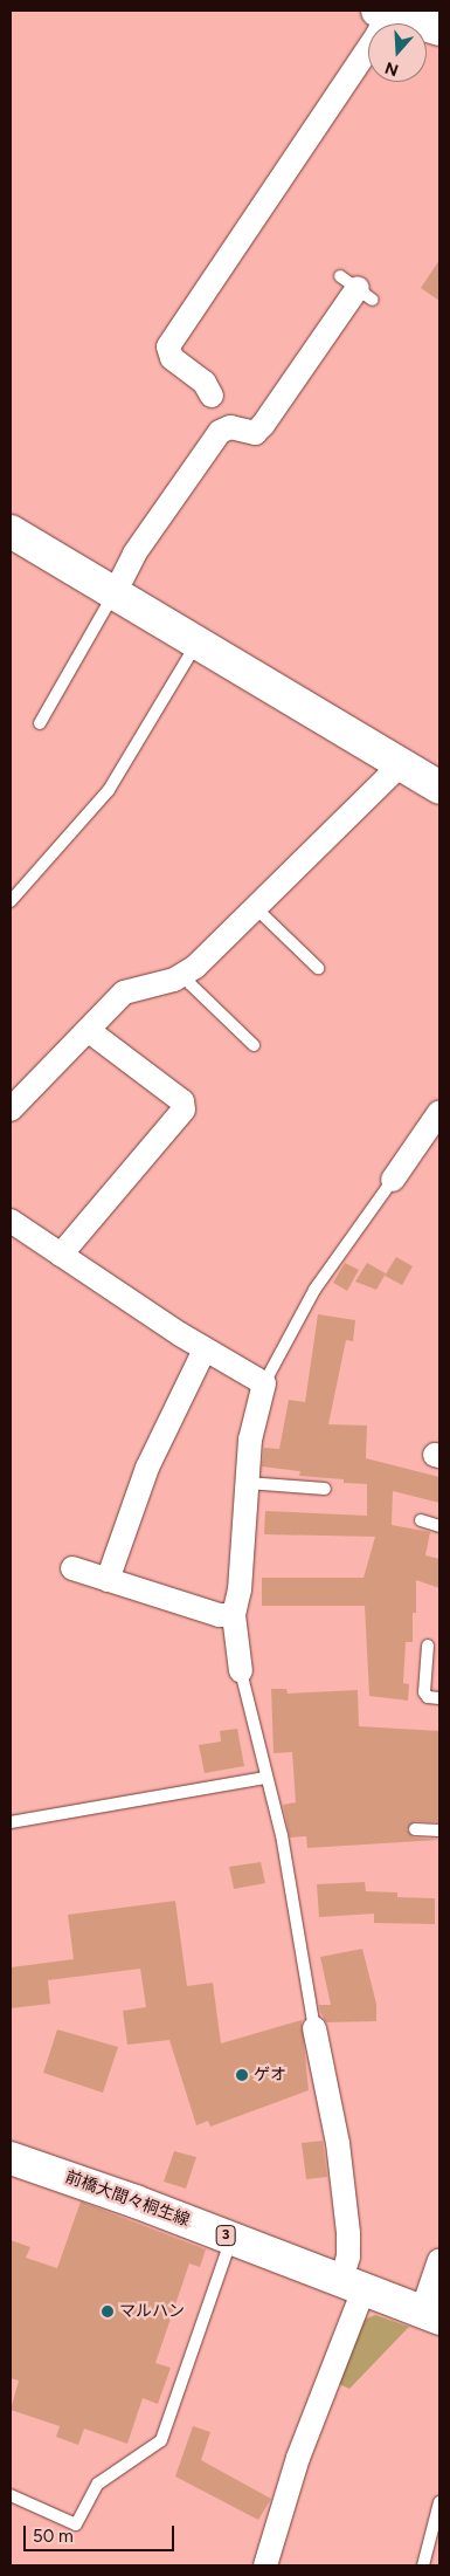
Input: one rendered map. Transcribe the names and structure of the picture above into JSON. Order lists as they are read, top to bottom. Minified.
{"streets":{"street":["前橋大間々桐生線","3"]},"places":["ゲオ","マルハン"],"scale_bar":"50 m","north":"bottom"}
